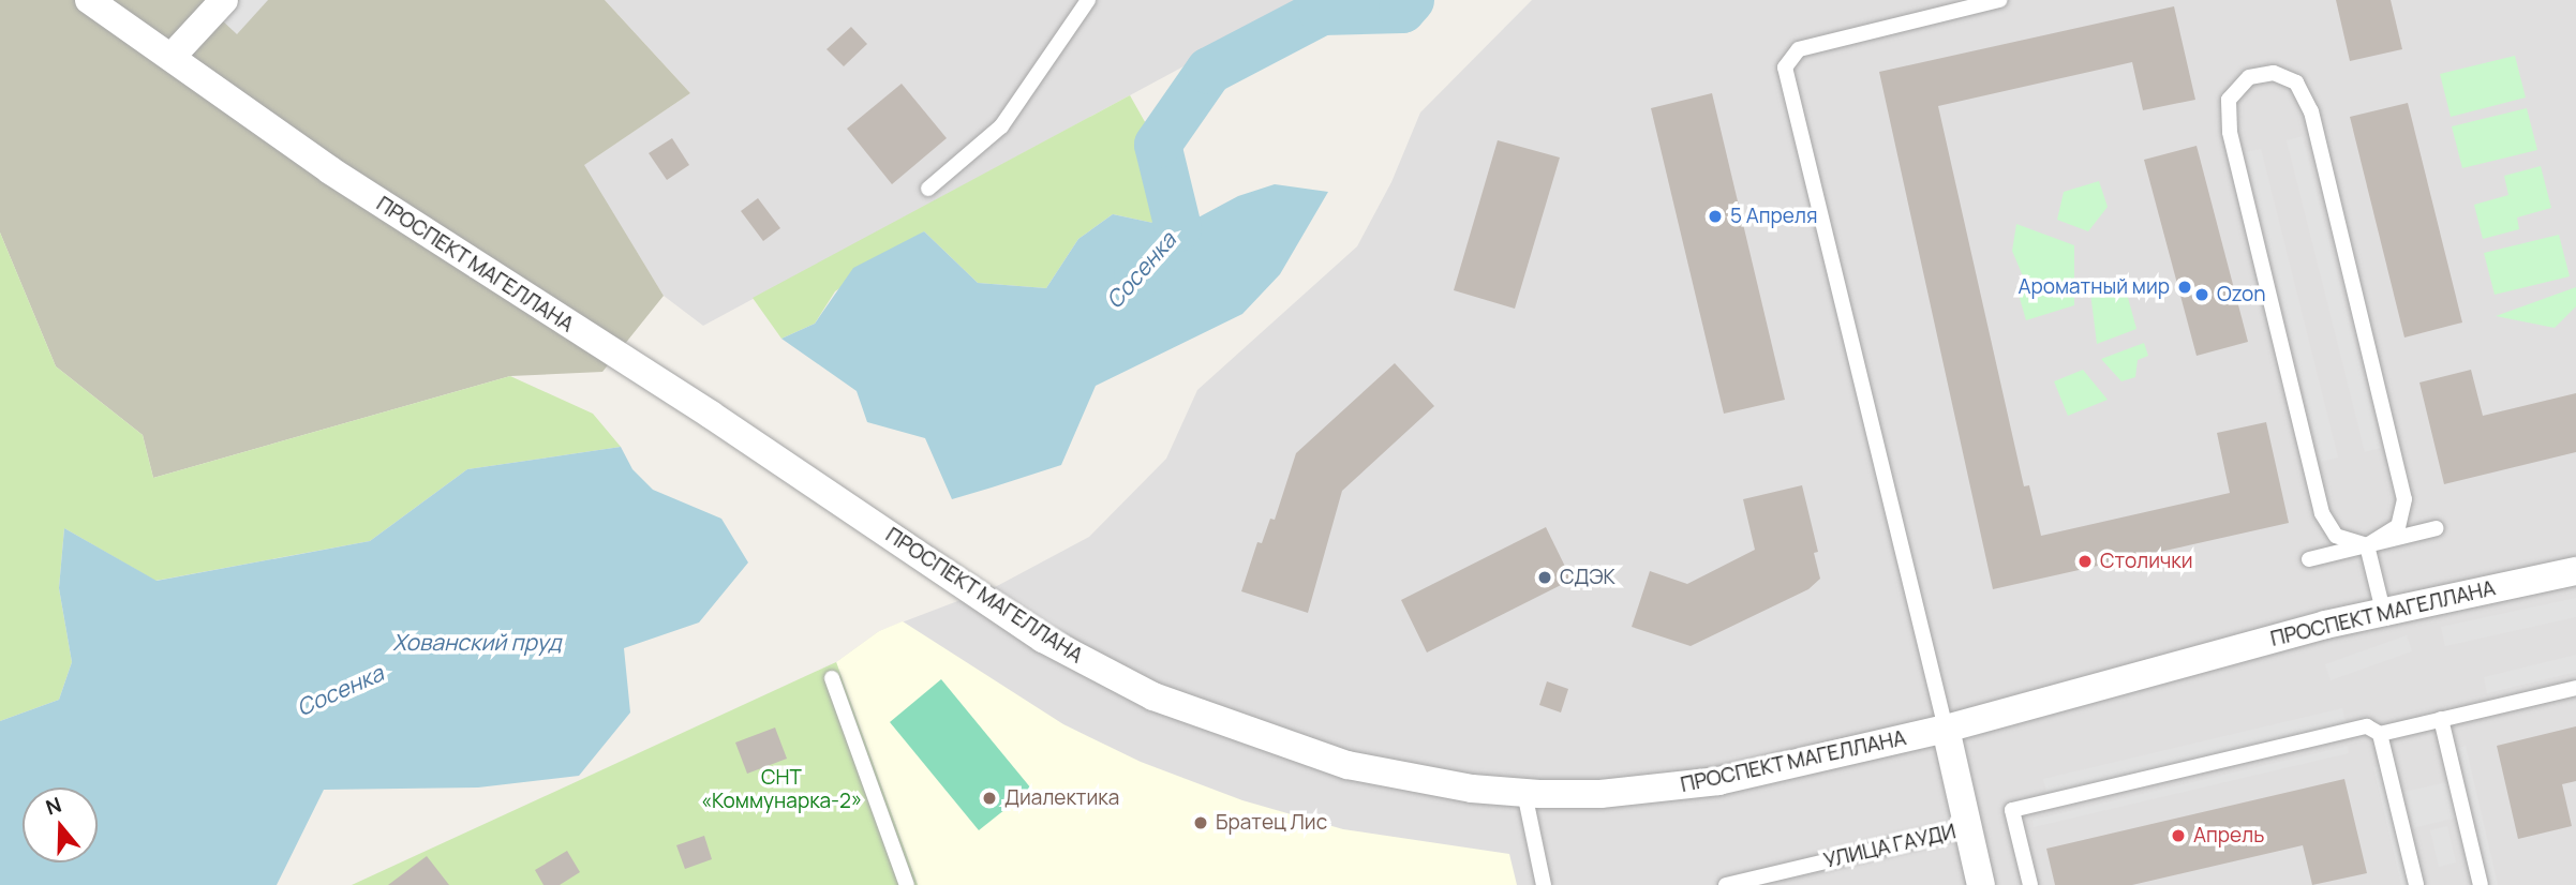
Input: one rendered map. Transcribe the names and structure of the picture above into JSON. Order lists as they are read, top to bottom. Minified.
{"streets":{"street":["ПРОСПЕКТ МАГЕЛЛАНА"],"lane":["УЛИЦА ГАУДИ"]},"water":["Сосенка","Хованский пруд"],"parks":["СНТ «Коммунарка-2»"],"places":["5 Апреля","Ароматный мир","Ozon","Столички","СДЭК","Диалектика","Братец Лис","Апрель"],"north":"top"}
